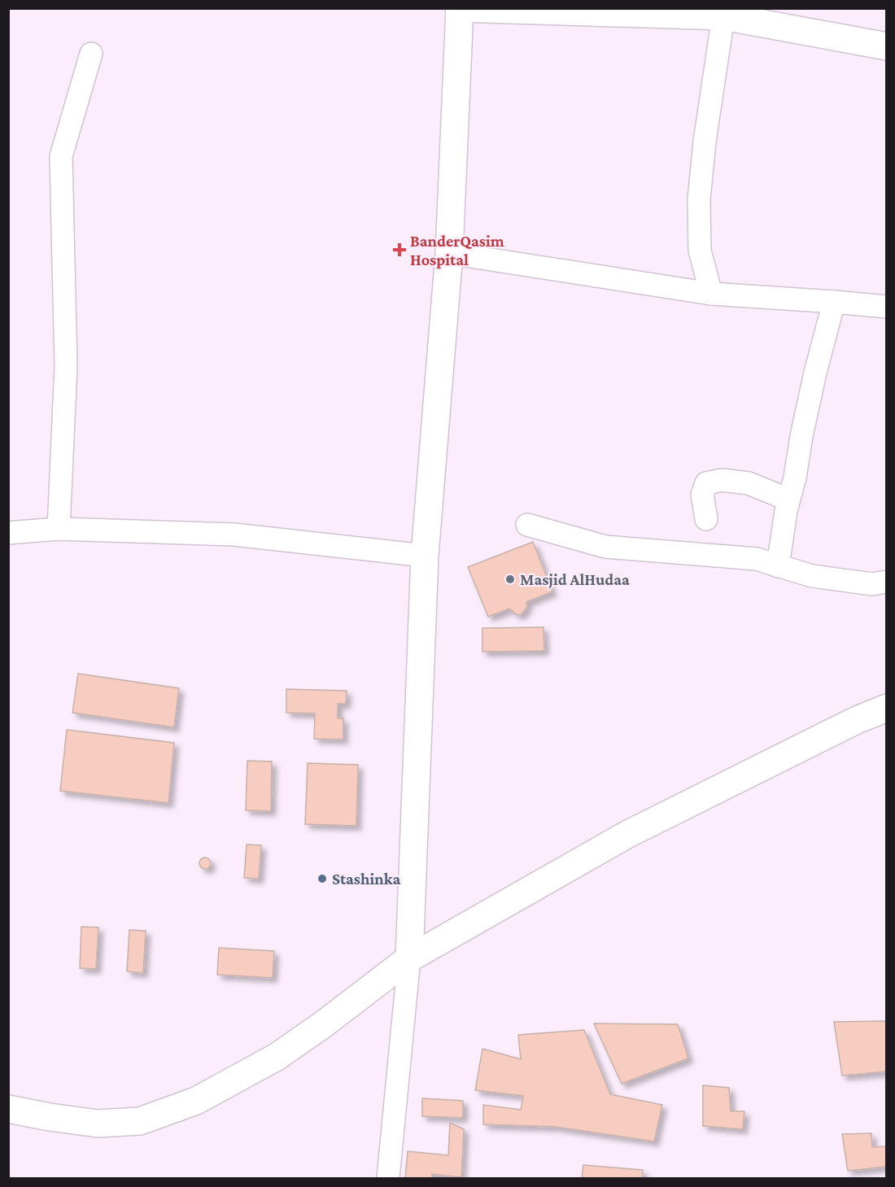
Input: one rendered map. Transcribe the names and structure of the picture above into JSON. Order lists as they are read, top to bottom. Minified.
{"places":{"health":["BanderQasim Hospital"],"other":["Masjid AlHudaa","Stashinka"]}}
